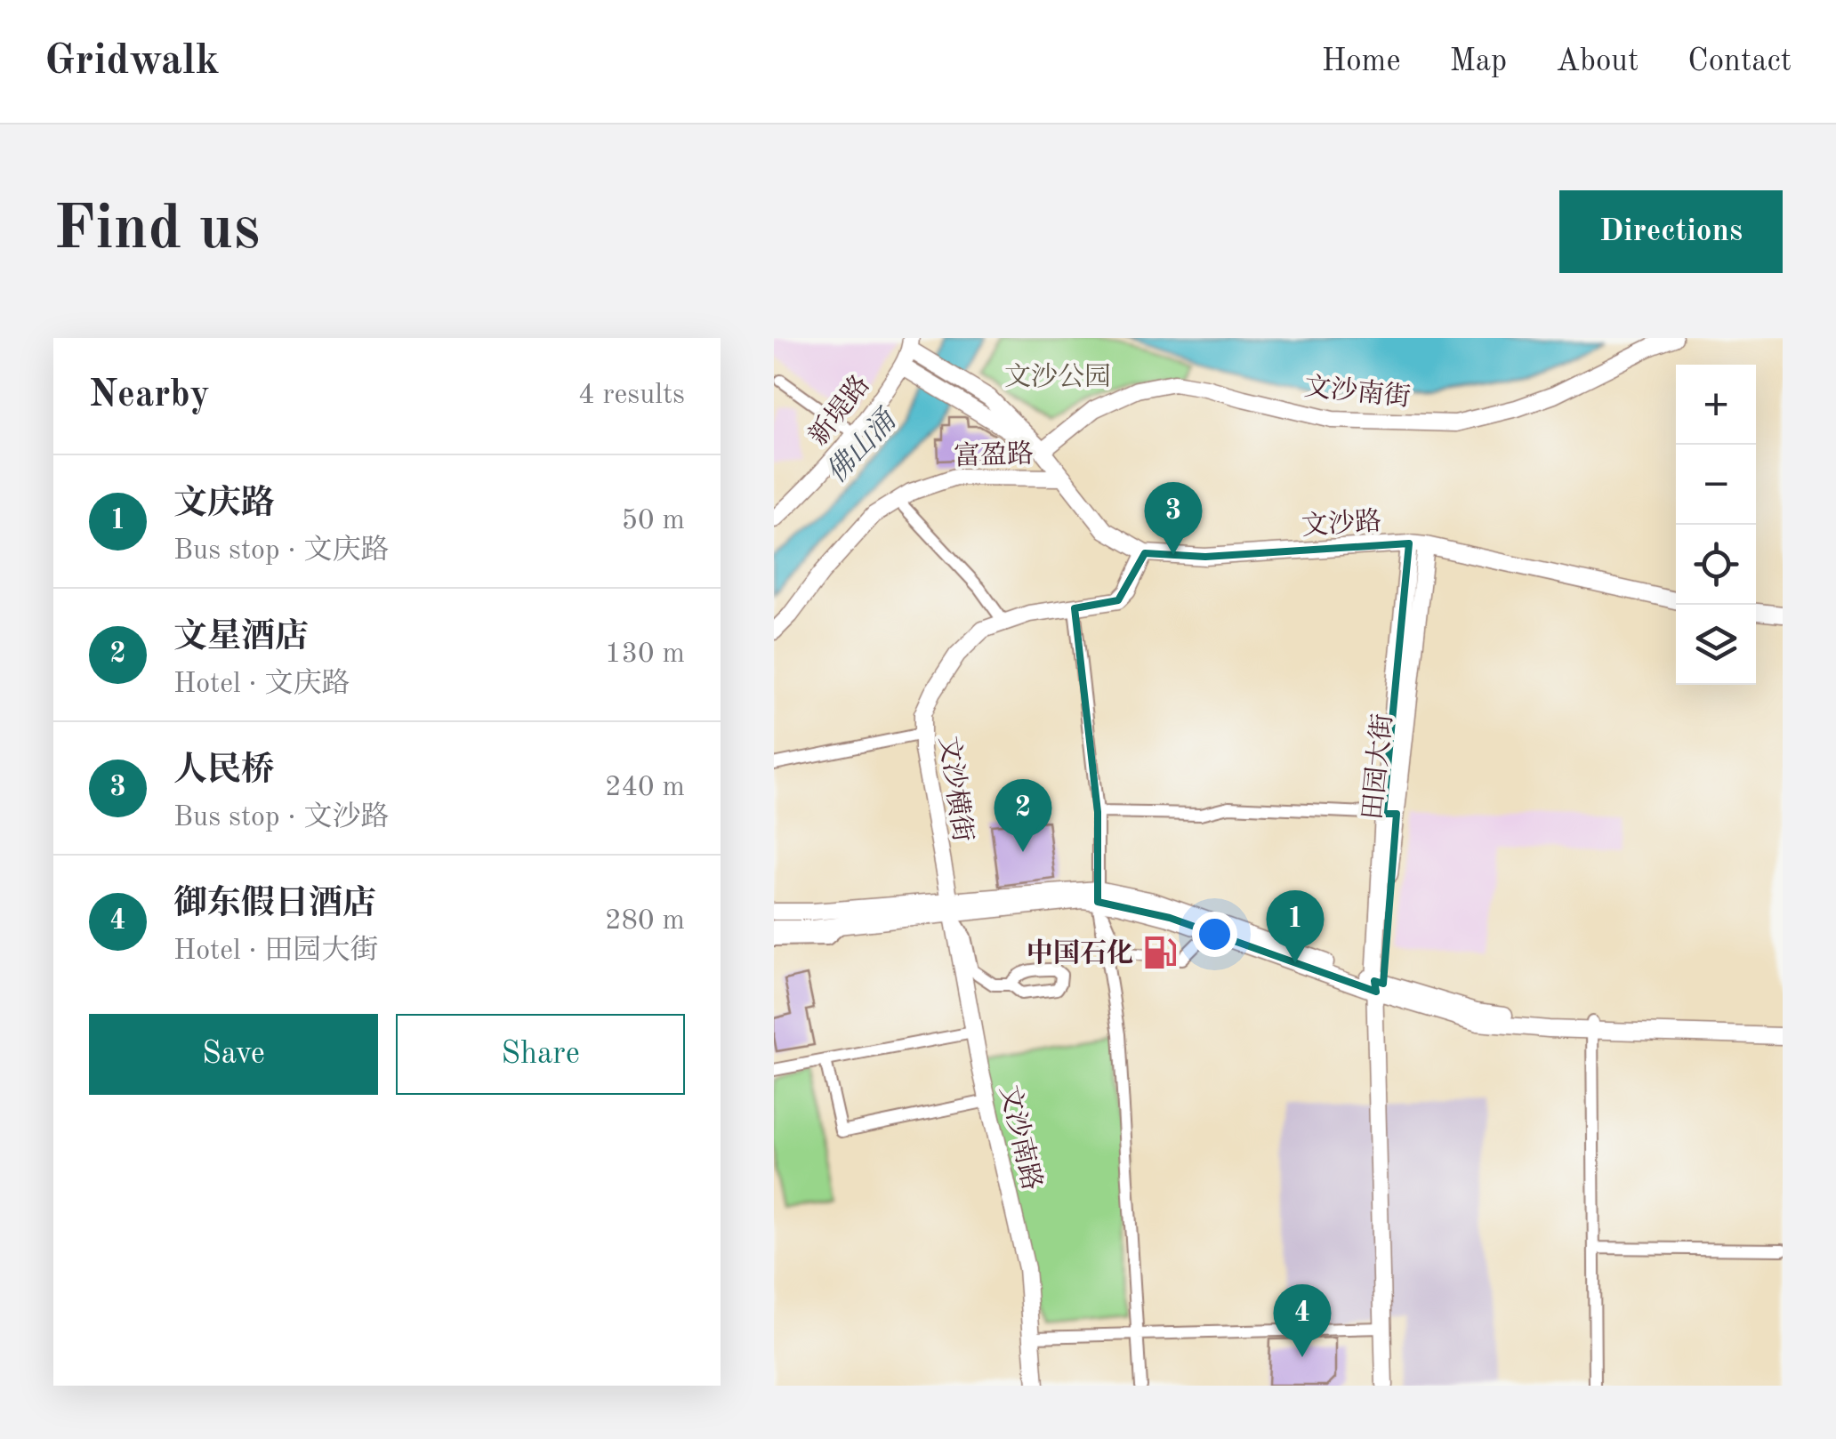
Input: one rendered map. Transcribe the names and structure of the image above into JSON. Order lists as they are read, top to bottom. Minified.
{"streets":{"street":["文沙南街","新堤路","富盈路","文沙路","田园大街","文沙横街","文沙南路"]},"crossings":[["文沙南街","文沙路"],["新堤路","文沙路"],["富盈路","文沙路"],["文沙路","田园大街"],["文沙路","文沙横街"],["文沙横街","文沙南路"]],"water":["佛山涌"],"parks":["文沙公园"],"places":{"fuel station":["中国石化"]},"page":{"header":"Gridwalk","nav":["Home","Map","About","Contact"],"buttons":["Directions",["Save","Share"]],"title":"Find us","heading":["Nearby","4 results"],"map_buttons":["+","−"],"list":[{"mark":"1","name":"文庆路","note":"Bus stop · 文庆路","value":"50 m"},{"mark":"2","name":"文星酒店","note":"Hotel · 文庆路","value":"130 m"},{"mark":"3","name":"人民桥","note":"Bus stop · 文沙路","value":"240 m"},{"mark":"4","name":"御东假日酒店","note":"Hotel · 田园大街","value":"280 m"}],"pins":["3","2","1","4"]}}
